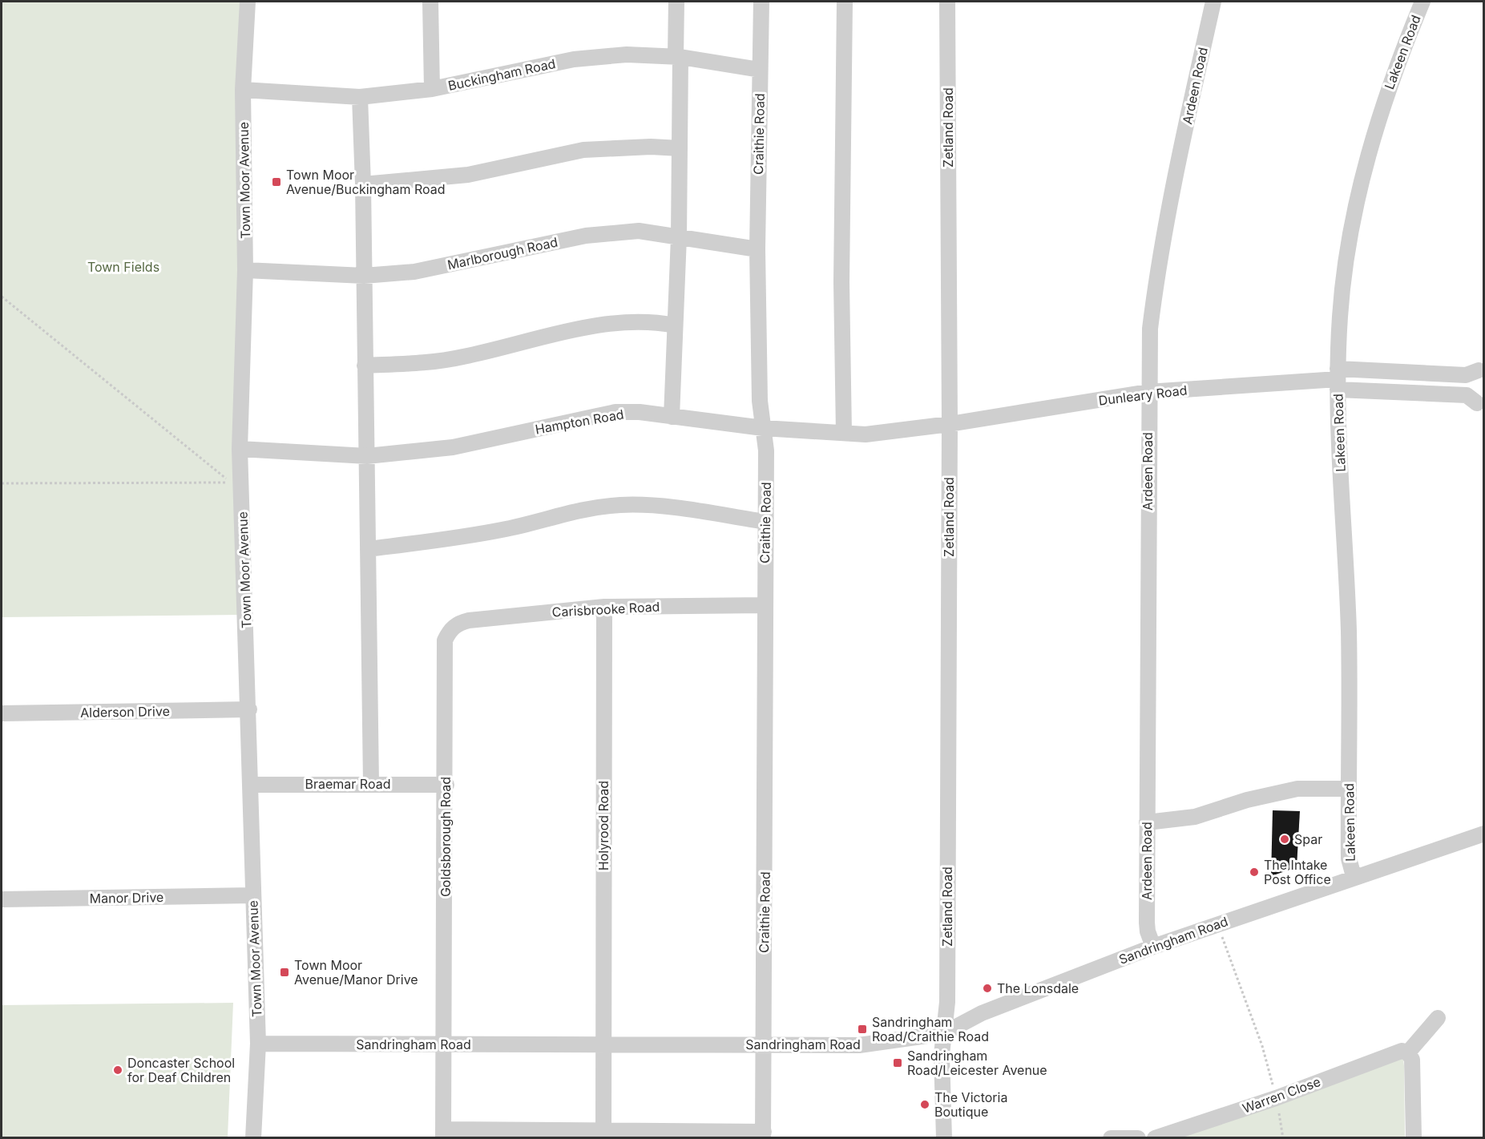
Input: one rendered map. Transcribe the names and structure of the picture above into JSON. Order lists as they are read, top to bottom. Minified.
{"streets":{"street":["Lakeen Road","Buckingham Road","Ardeen Road","Zetland Road","Craithie Road","Town Moor Avenue","Marlborough Road","Dunleary Road","Hampton Road","Carisbrooke Road","Alderson Drive","Braemar Road","Holyrood Road","Goldsborough Road","Manor Drive","Sandringham Road","Warren Close"]},"crossings":[["Lakeen Road","Dunleary Road"],["Lakeen Road","Sandringham Road"],["Buckingham Road","Craithie Road"],["Buckingham Road","Town Moor Avenue"],["Ardeen Road","Dunleary Road"],["Ardeen Road","Sandringham Road"],["Zetland Road","Dunleary Road"],["Zetland Road","Hampton Road"],["Zetland Road","Sandringham Road"],["Craithie Road","Marlborough Road"],["Craithie Road","Hampton Road"],["Craithie Road","Carisbrooke Road"],["Craithie Road","Sandringham Road"],["Town Moor Avenue","Marlborough Road"],["Town Moor Avenue","Hampton Road"],["Town Moor Avenue","Alderson Drive"],["Town Moor Avenue","Braemar Road"],["Town Moor Avenue","Manor Drive"],["Town Moor Avenue","Sandringham Road"],["Dunleary Road","Hampton Road"],["Carisbrooke Road","Holyrood Road"],["Carisbrooke Road","Goldsborough Road"],["Braemar Road","Goldsborough Road"],["Holyrood Road","Sandringham Road"],["Goldsborough Road","Sandringham Road"]],"parks":["Town Fields"],"places":{"transit":["Town Moor Avenue/Buckingham Road","Town Moor Avenue/Manor Drive","Sandringham Road/Craithie Road","Sandringham Road/Leicester Avenue"],"other":["Spar","The Intake Post Office","The Lonsdale","Doncaster School for Deaf Children","The Victoria Boutique"]}}
